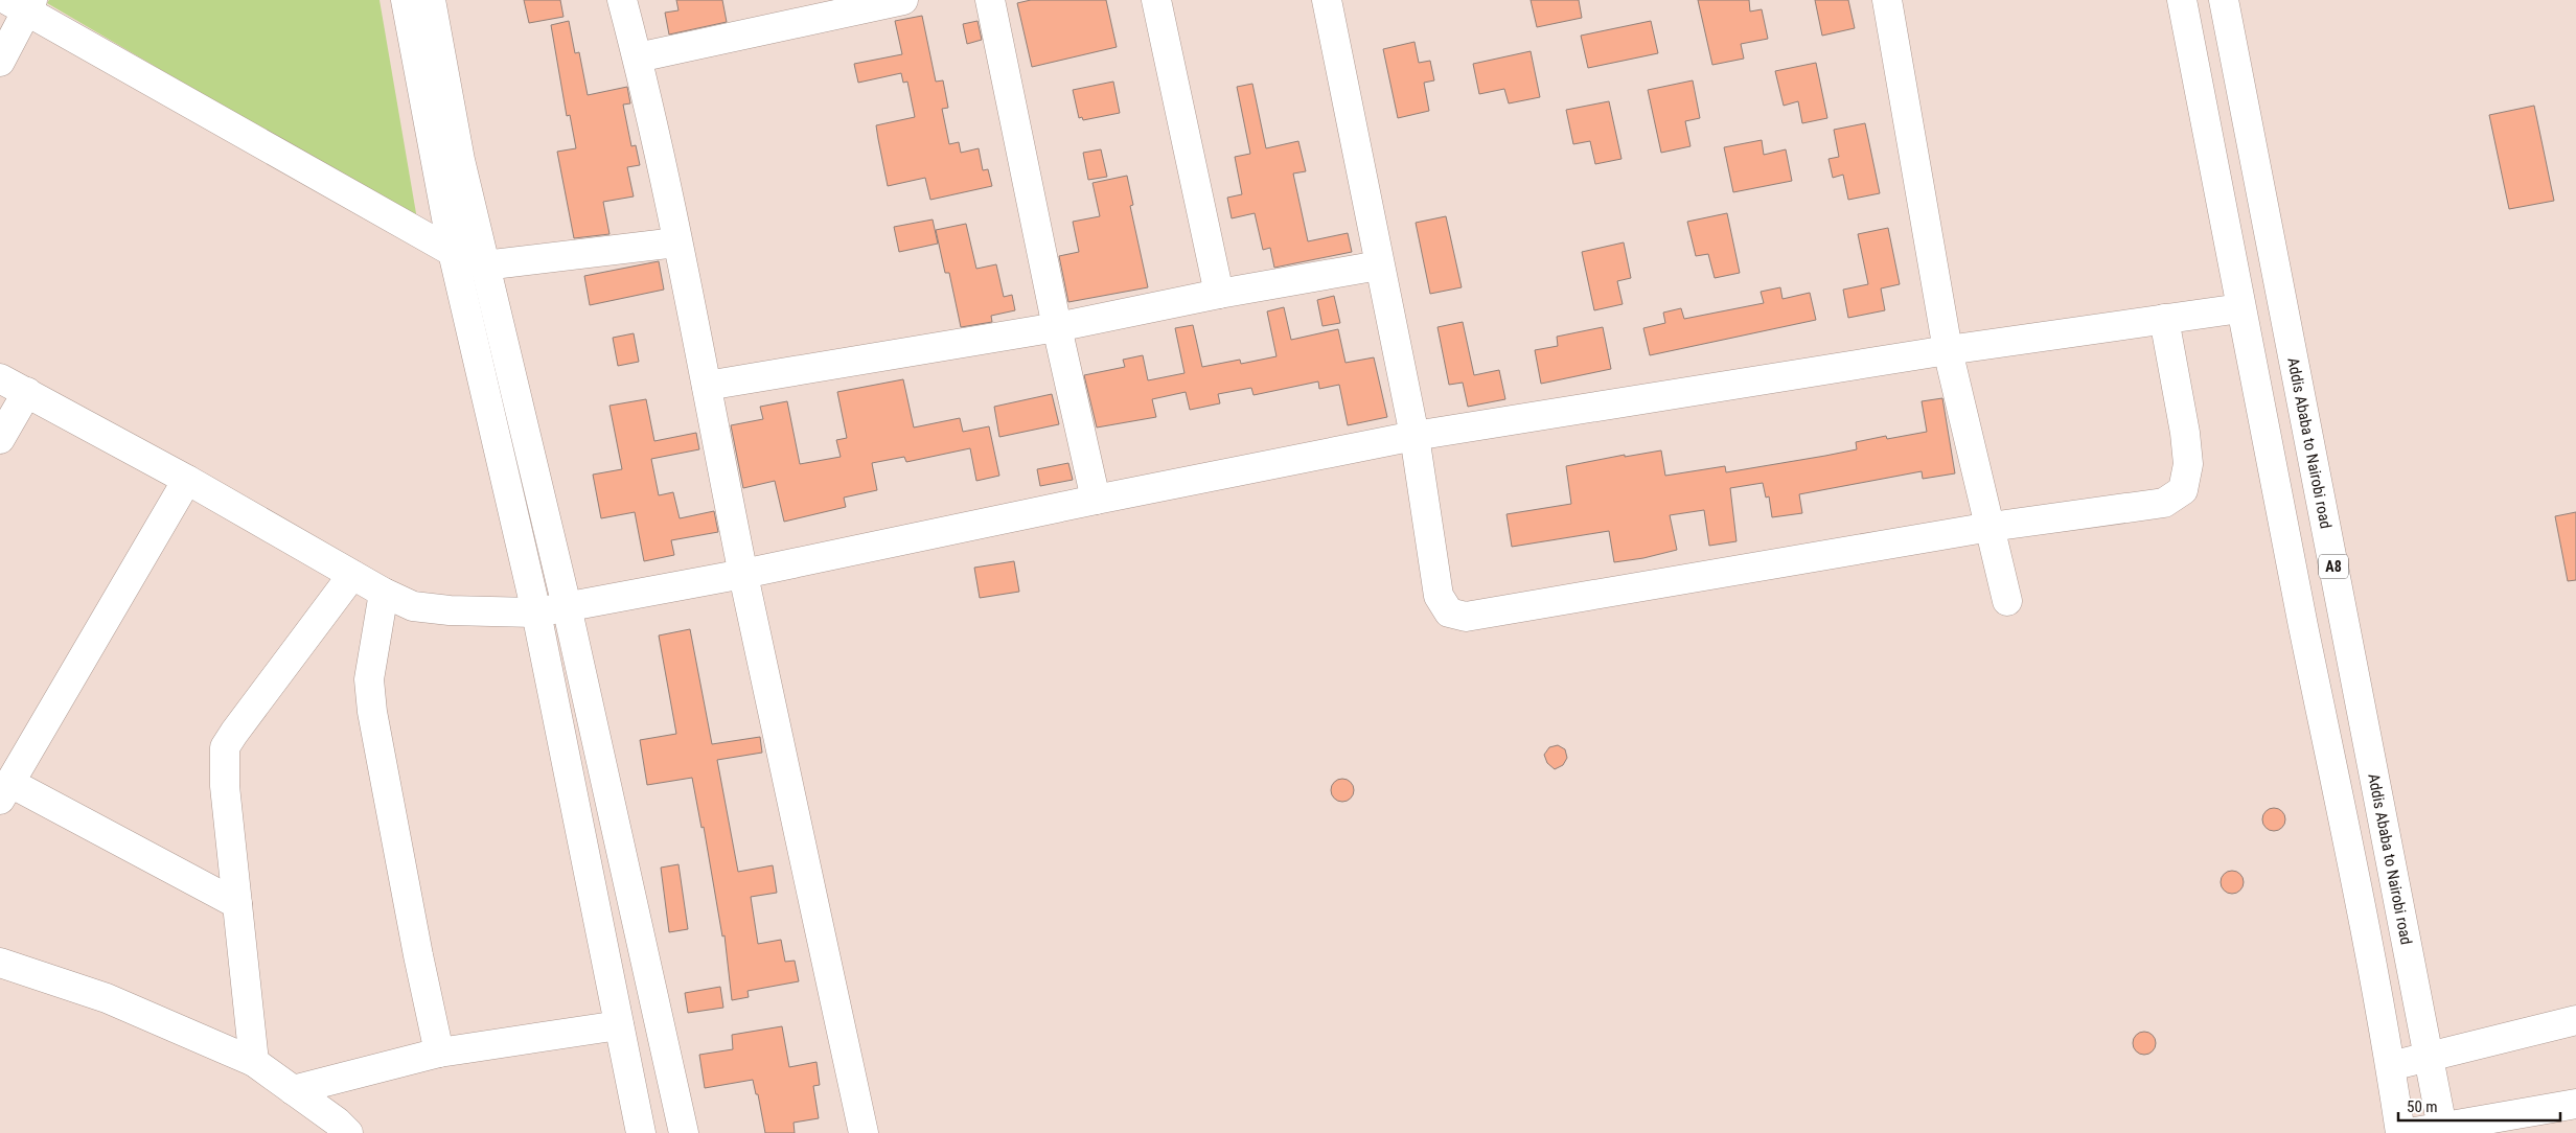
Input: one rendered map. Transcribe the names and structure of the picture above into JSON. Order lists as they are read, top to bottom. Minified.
{"streets":{"main road":["Addis Ababa to Nairobi road","A8"]},"scale_bar":"50 m"}
